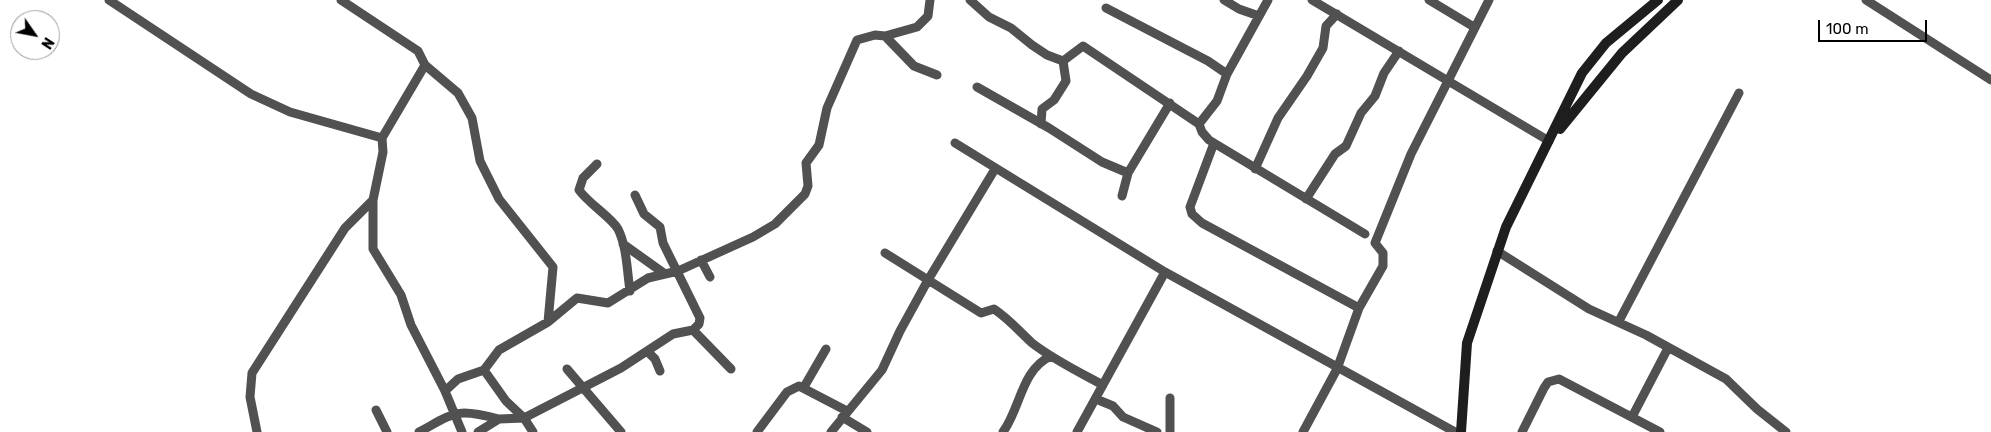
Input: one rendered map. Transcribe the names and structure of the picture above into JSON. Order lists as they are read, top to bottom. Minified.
{"scale_bar":"100 m","north":"bottom right"}
